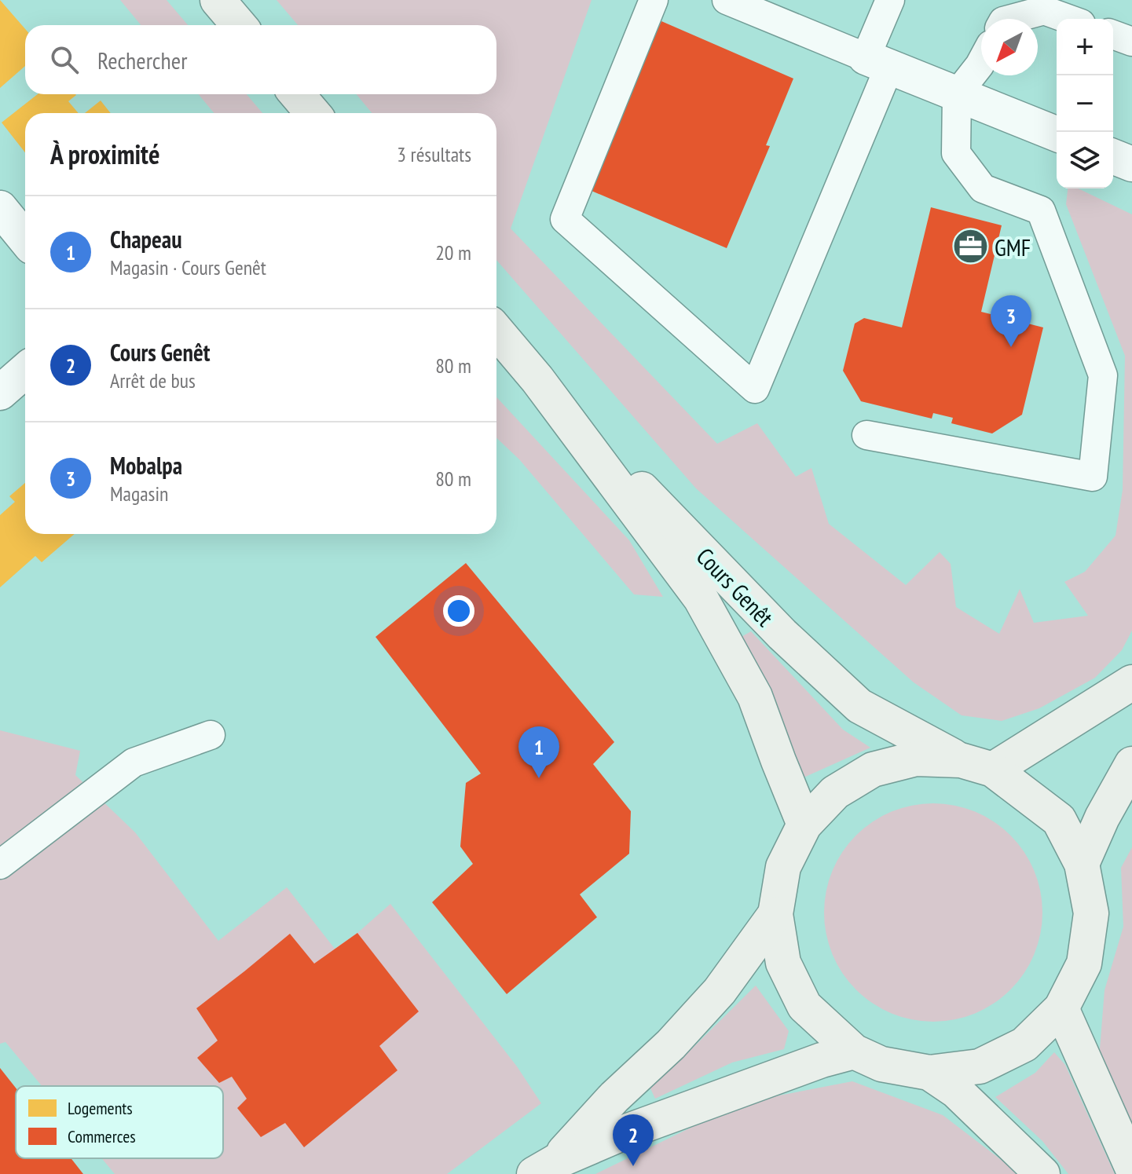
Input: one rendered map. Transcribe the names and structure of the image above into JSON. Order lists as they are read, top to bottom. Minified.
{"streets":{"main road":["Cours Genêt"]},"places":{"office":["GMF"]},"legend":["Logements","Commerces"],"north":"bottom left","page":{"map_buttons":["+","−"],"search":"Rechercher","heading":["À proximité","3 résultats"],"list":[{"mark":"1","name":"Chapeau","note":"Magasin · Cours Genêt","value":"20 m"},{"mark":"2","name":"Cours Genêt","note":"Arrêt de bus","value":"80 m"},{"mark":"3","name":"Mobalpa","note":"Magasin","value":"80 m"}],"pins":["3","1","2"]}}
